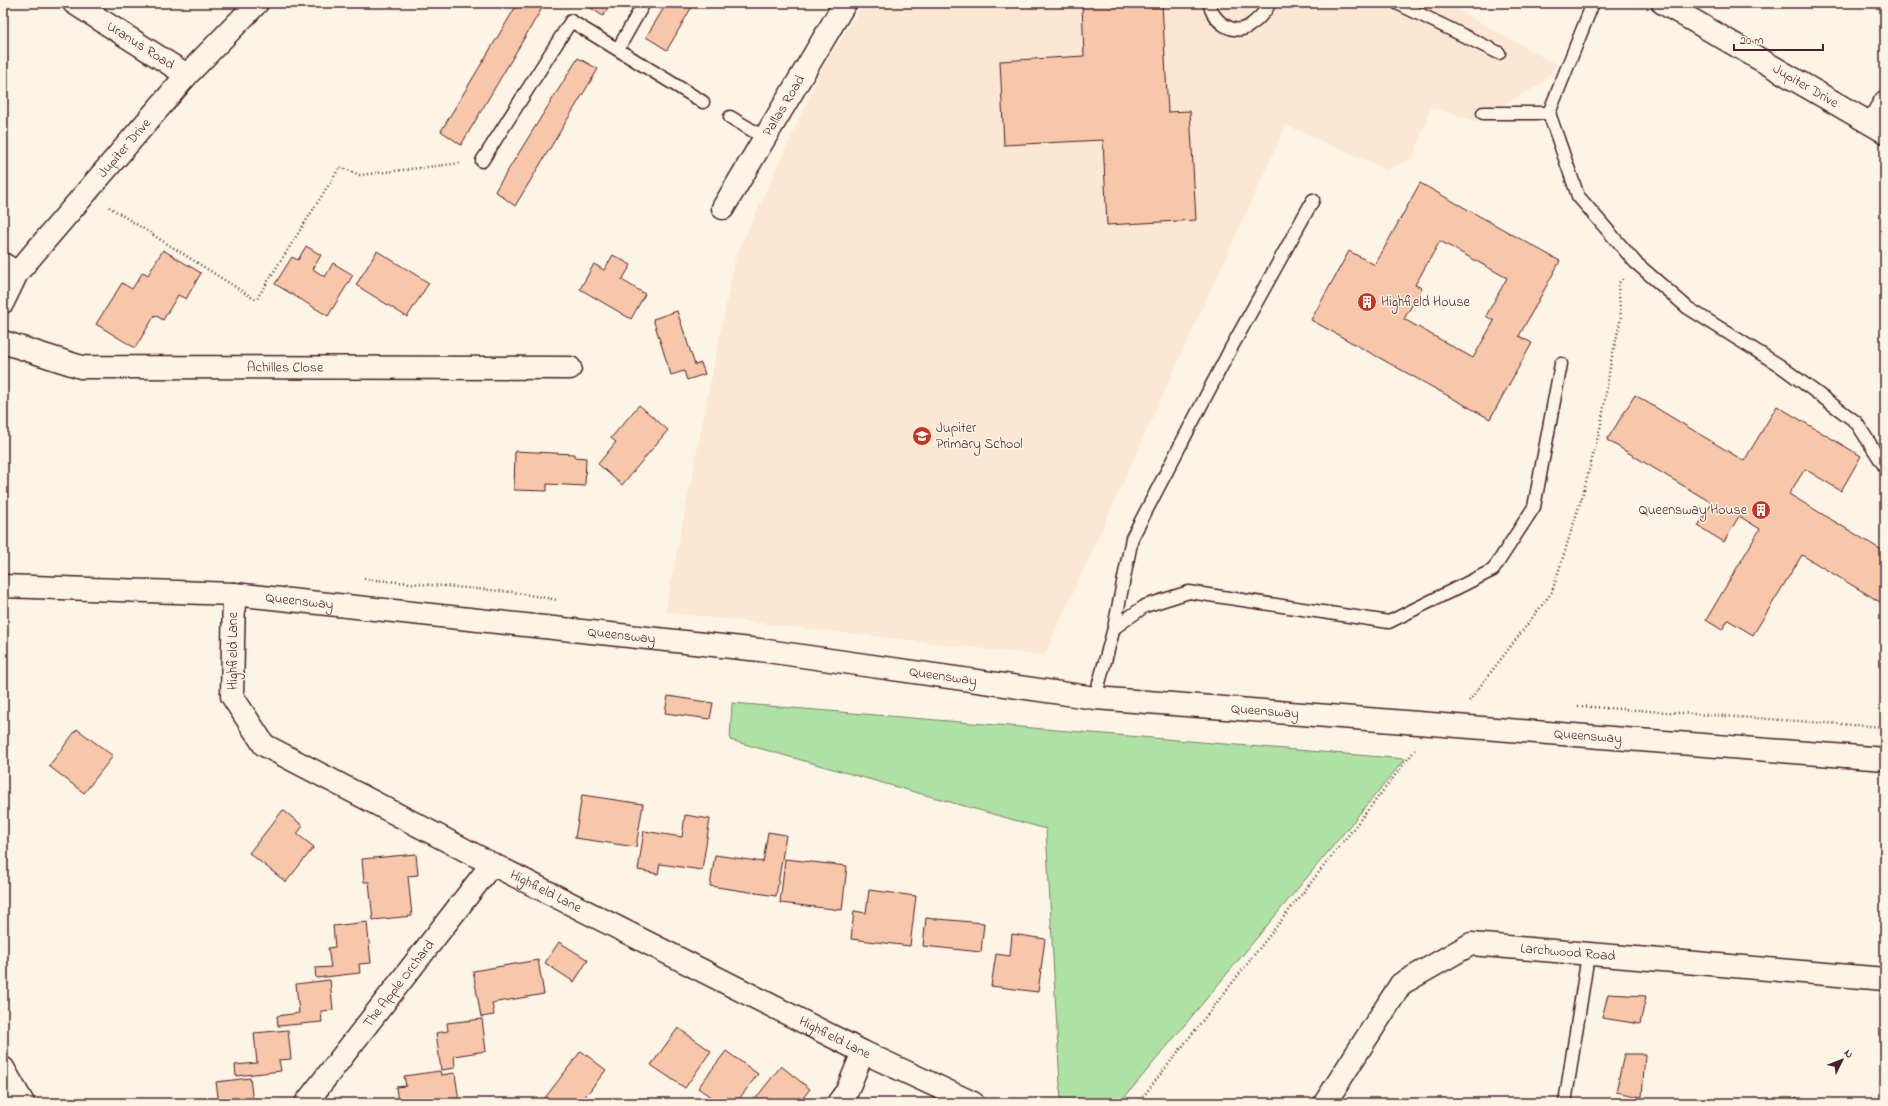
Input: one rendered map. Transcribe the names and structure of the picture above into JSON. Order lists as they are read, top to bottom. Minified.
{"streets":{"street":["Uranus Road","Jupiter Drive","Pallas Road","Achilles Close","Queensway","Highfield Lane","Larchwood Road","The Apple Orchard"]},"crossings":[["Uranus Road","Jupiter Drive"],["Queensway","Highfield Lane"],["Highfield Lane","The Apple Orchard"]],"places":{"building":["Highfield House","Queensway House"],"school or university":["Jupiter Primary School"]},"scale_bar":"20 m","north":"top right"}
